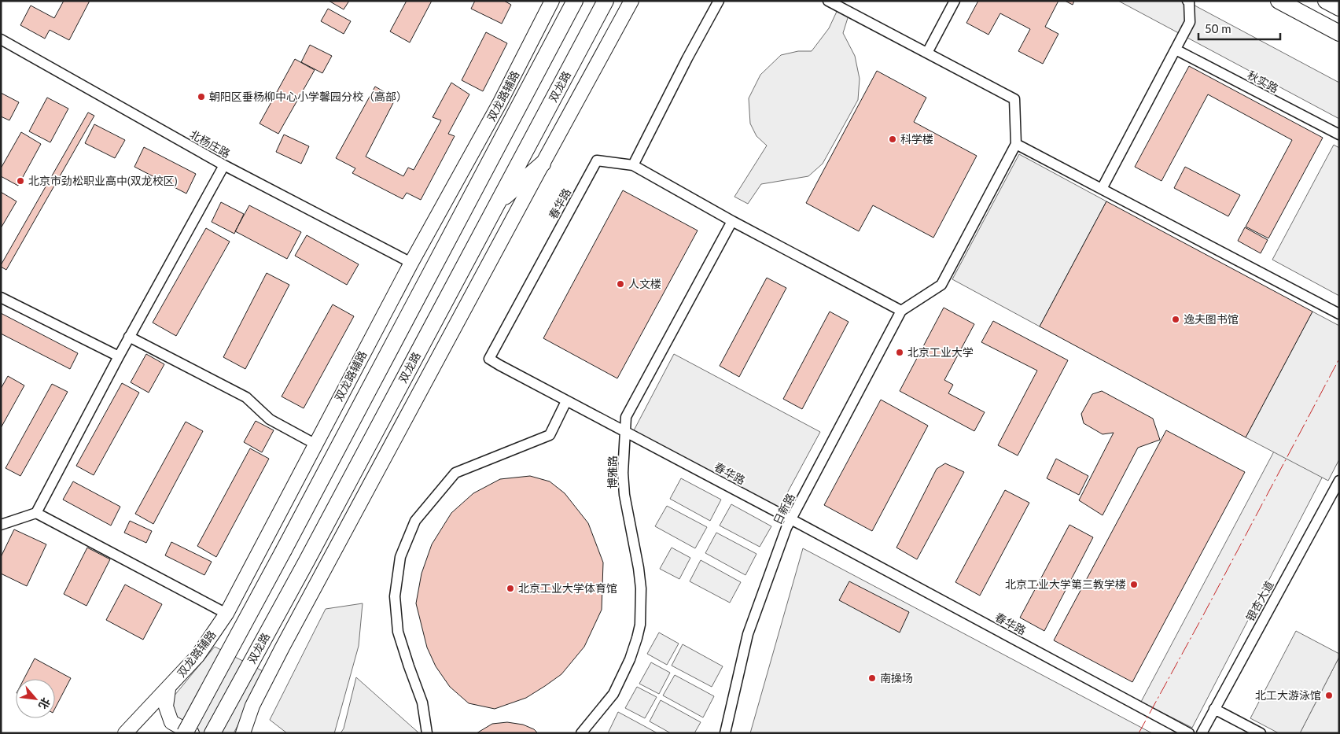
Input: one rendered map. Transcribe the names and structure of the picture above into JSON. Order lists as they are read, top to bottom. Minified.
{"streets":{"main road":["双龙路","双龙路辅路"],"street":["秋实路","北杨庄路","春华路","博雅路","日新路","银杏大道"]},"crossings":[["双龙路辅路","北杨庄路"],["春华路","博雅路"],["春华路","日新路"]],"places":["朝阳区垂杨柳中心小学馨园分校（高部）","科学楼","北京市劲松职业高中(双龙校区)","人文楼","逸夫图书馆","北京工业大学","北京工业大学第三教学楼","北京工业大学体育馆","南操场","北工大游泳馆"],"scale_bar":"50 m","north":"bottom right"}
